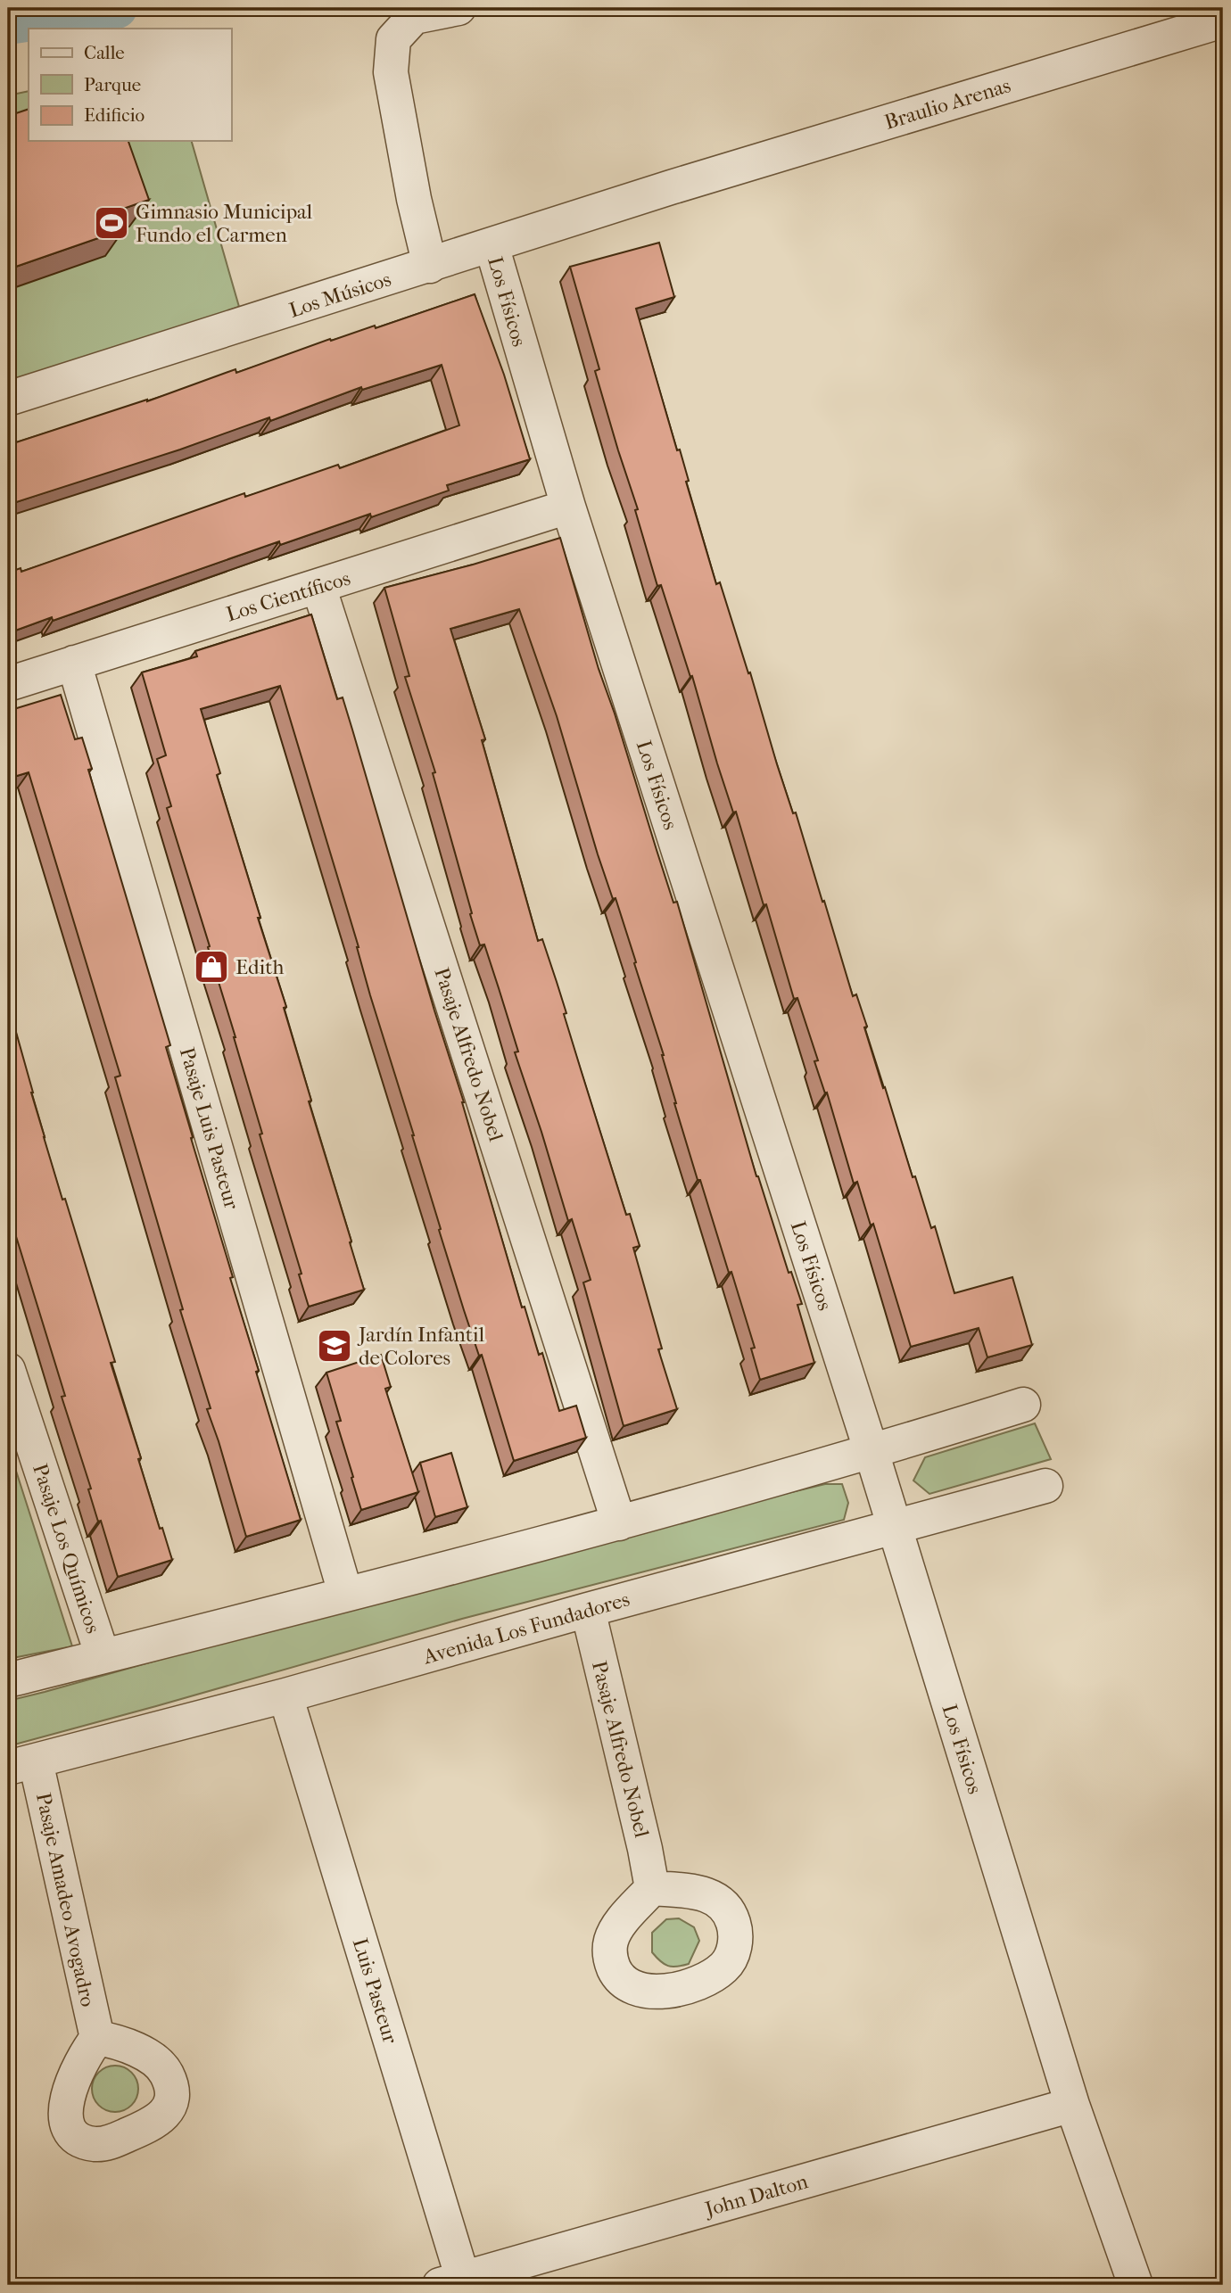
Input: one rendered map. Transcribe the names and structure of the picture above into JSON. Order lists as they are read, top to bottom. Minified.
{"streets":{"street":["Braulio Arenas","Los Músicos","Los Físicos","Los Científicos","Pasaje Alfredo Nobel","Pasaje Luis Pasteur","Pasaje Los Químicos","Avenida Los Fundadores","Pasaje Amadeo Avogadro","Luis Pasteur","John Dalton"]},"crossings":[["Braulio Arenas","Los Músicos"],["Los Músicos","Los Físicos"],["Los Físicos","Los Científicos"],["Los Físicos","Avenida Los Fundadores"],["Los Físicos","John Dalton"],["Los Científicos","Pasaje Alfredo Nobel"],["Los Científicos","Pasaje Luis Pasteur"],["Pasaje Alfredo Nobel","Avenida Los Fundadores"],["Avenida Los Fundadores","Pasaje Amadeo Avogadro"],["Avenida Los Fundadores","Luis Pasteur"],["Luis Pasteur","John Dalton"]],"places":{"sports":["Gimnasio Municipal Fundo el Carmen"],"shop":["Edith"],"school or university":["Jardín Infantil de Colores"]},"legend":["Calle","Parque","Edificio"]}
